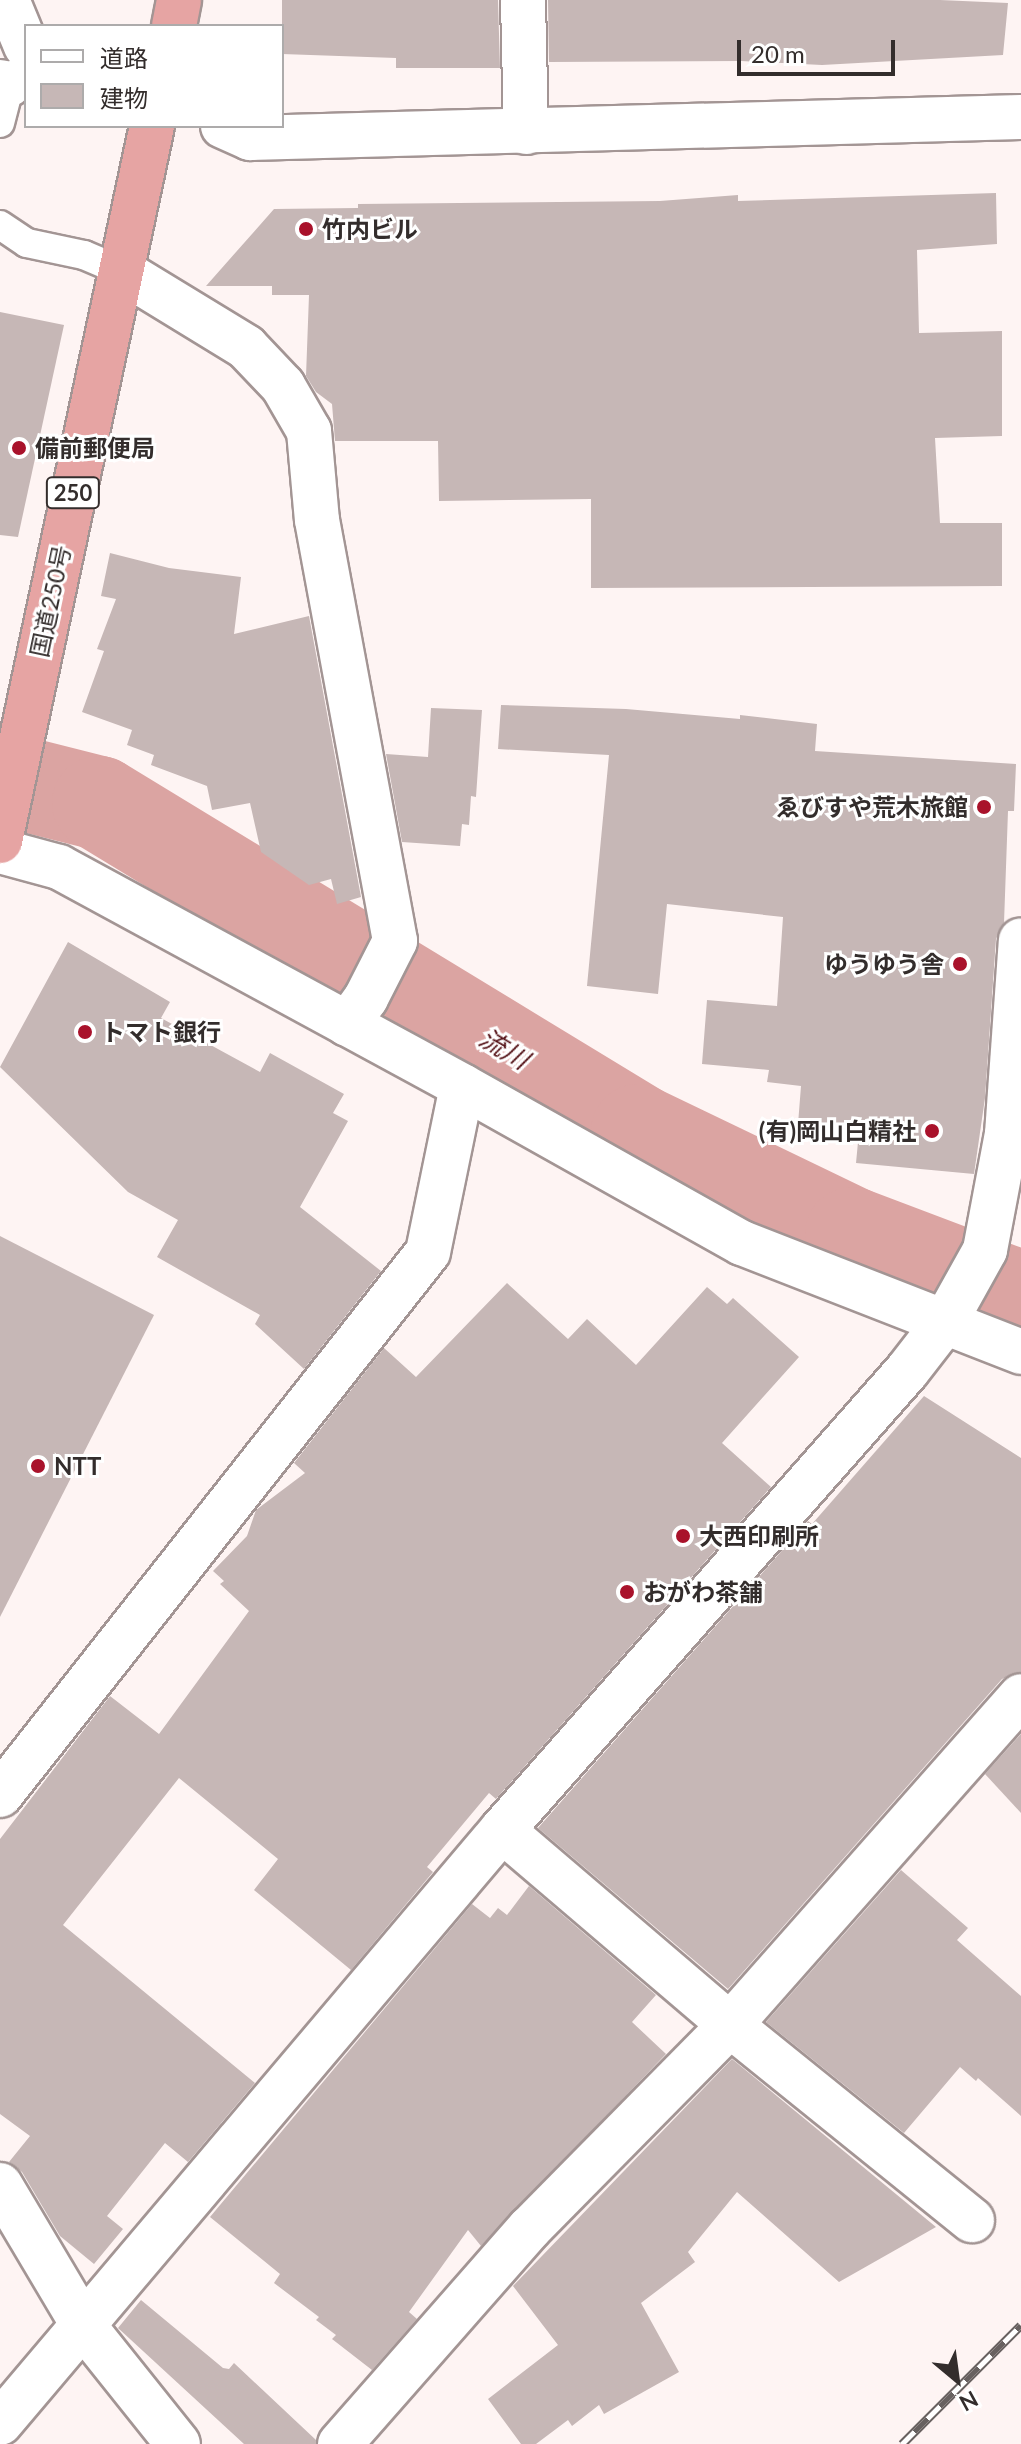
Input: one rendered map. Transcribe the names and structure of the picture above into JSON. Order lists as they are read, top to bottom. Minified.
{"streets":{"highway":["250","国道250号"]},"water":["流川"],"places":["竹内ビル","備前郵便局","ゑびすや荒木旅館","ゆうゆう舎","トマト銀行","(有)岡山白精社","NTT","大西印刷所","おがわ茶舗"],"legend":["道路","建物"],"scale_bar":"20 m","north":"bottom right"}
